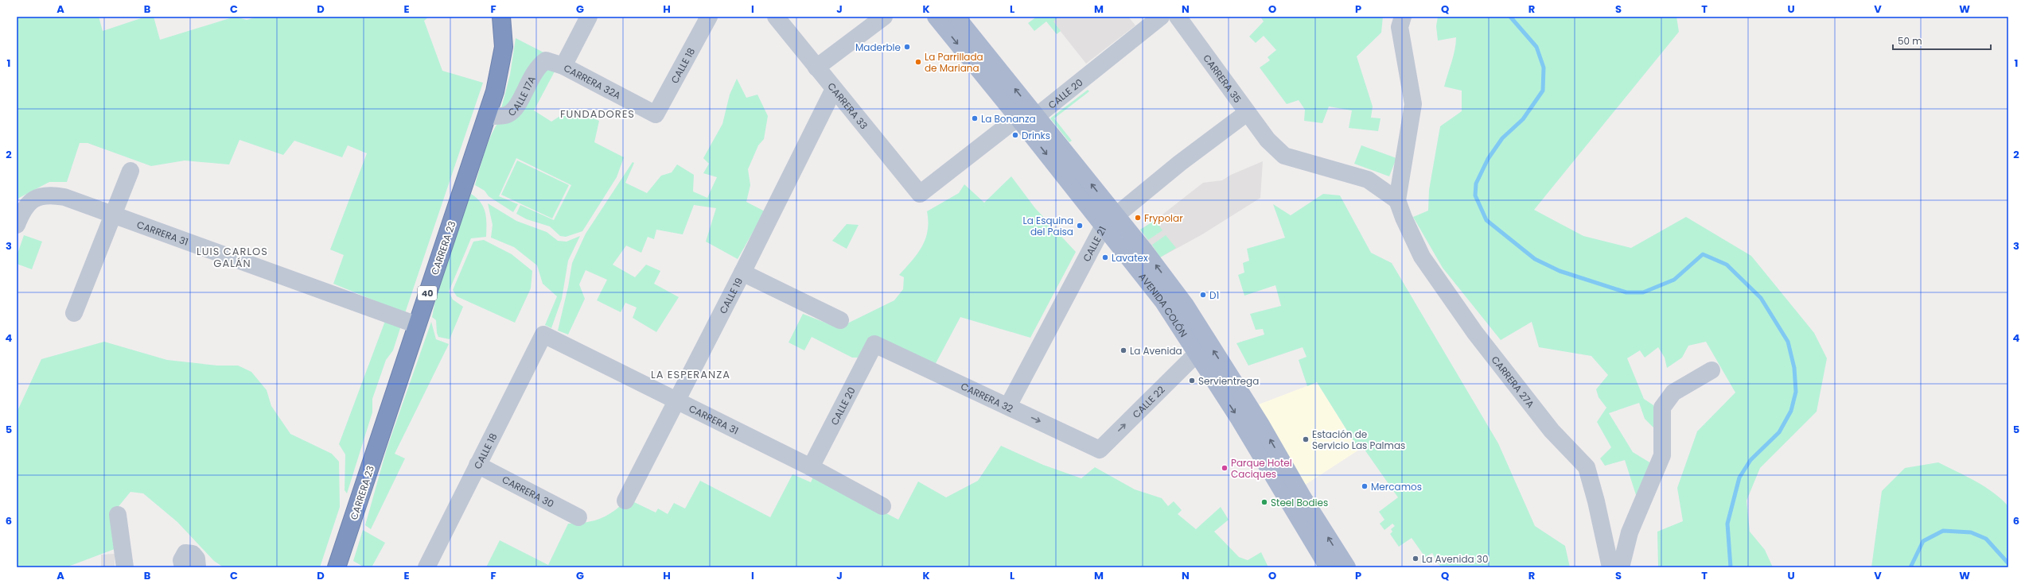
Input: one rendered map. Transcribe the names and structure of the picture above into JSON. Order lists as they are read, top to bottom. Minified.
{"streets":{"highway":["CARRERA 23","40"],"main road":["AVENIDA COLÓN"],"street":["CALLE 18","CARRERA 35","CARRERA 32A","CALLE 17A","CALLE 20","CARRERA 33","CARRERA 31","CALLE 21","CALLE 19","CARRERA 27A","CARRERA 32","CALLE 22","CARRERA 30"]},"crossings":[["CALLE 18","CARRERA 32A"],["CALLE 18","CARRERA 31"],["CALLE 18","CARRERA 30"],["CARRERA 35","CALLE 21"],["CARRERA 35","CARRERA 27A"],["CARRERA 32A","CALLE 17A"],["CALLE 17A","CARRERA 23"],["CALLE 20","CARRERA 31"],["CALLE 20","AVENIDA COLÓN"],["CALLE 20","CARRERA 32"],["CARRERA 33","CALLE 19"],["CARRERA 33","AVENIDA COLÓN"],["CARRERA 31","CARRERA 23"],["CARRERA 31","CALLE 19"],["CALLE 21","AVENIDA COLÓN"],["CALLE 21","CARRERA 32"],["AVENIDA COLÓN","CALLE 22"],["CARRERA 32","CALLE 22"]],"one_way":["CARRERA 32","CALLE 22"],"districts":["FUNDADORES","LUIS CARLOS GALÁN","LA ESPERANZA"],"places":["Maderble","La Parrillada de Mariana","La Bonanza","Drinks","Frypolar","La Esquina del Paisa","Lavatex","D1","La Avenida","Servientrega","Estación de Servicio Las Palmas","Parque Hotel Caciques","Mercamos","Steel Bodies","La Avenida 30"],"scale_bar":"50 m","grid":{"columns":["A","B","C","D","E","F","G","H","I","J","K","L","M","N","O","P","Q","R","S","T","U","V","W"],"rows":["1","2","3","4","5","6"]}}
